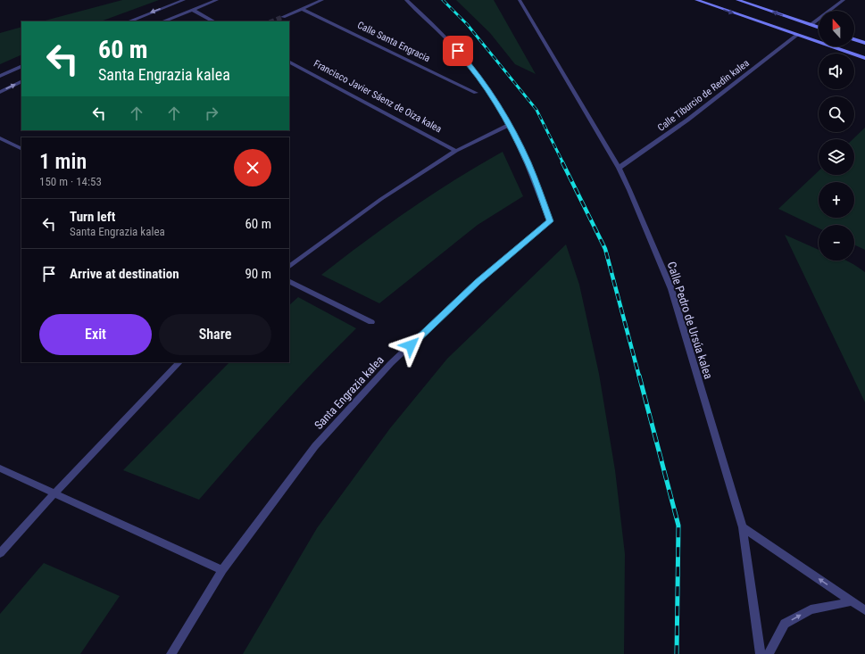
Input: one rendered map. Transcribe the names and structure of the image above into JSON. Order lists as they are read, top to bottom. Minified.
{"streets":{"street":["Calle Santa Engracia","Calle Tiburcio de Redin kalea","Francisco Javier Sáenz de Oiza kalea","Calle Pedro de Ursúa kalea","Santa Engrazia kalea"]},"crossings":[["Calle Tiburcio de Redin kalea","Calle Pedro de Ursúa kalea"]],"north":"top","page":{"map_buttons":["+","−"],"turn":["60 m","Santa Engrazia kalea"],"heading":["1 min","150 m · 14:53"],"list":[{"name":"Turn left","note":"Santa Engrazia kalea","value":"60 m"},{"name":"Arrive at destination","value":"90 m"}],"buttons":["Exit","Share"]}}
